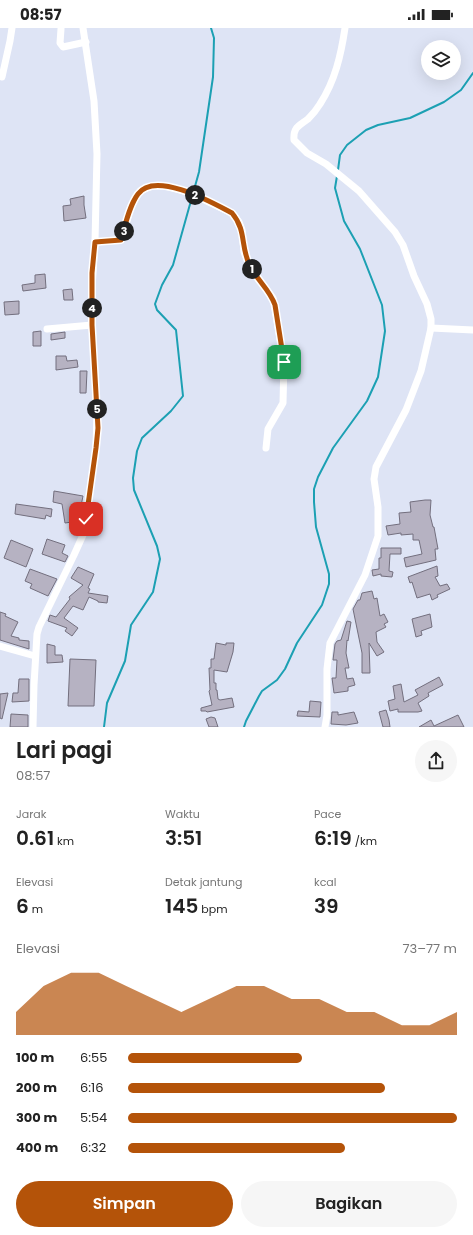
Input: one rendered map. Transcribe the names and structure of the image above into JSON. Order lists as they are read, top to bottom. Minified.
{"page":{"status":"08:57","pins":["2","3","1","4","5"],"heading":["Lari pagi","08:57"],"stats":[["Jarak","0.61 km"],["Waktu","3:51"],["Pace","6:19 /km"],["Elevasi","6 m"],["Detak jantung","145 bpm"],["kcal","39"]],"chart":["Elevasi","73–77 m"],"list":[{"name":"100 m","note":"6:55"},{"name":"200 m","note":"6:16"},{"name":"300 m","note":"5:54"},{"name":"400 m","note":"6:32"}],"buttons":["Simpan","Bagikan"]}}
